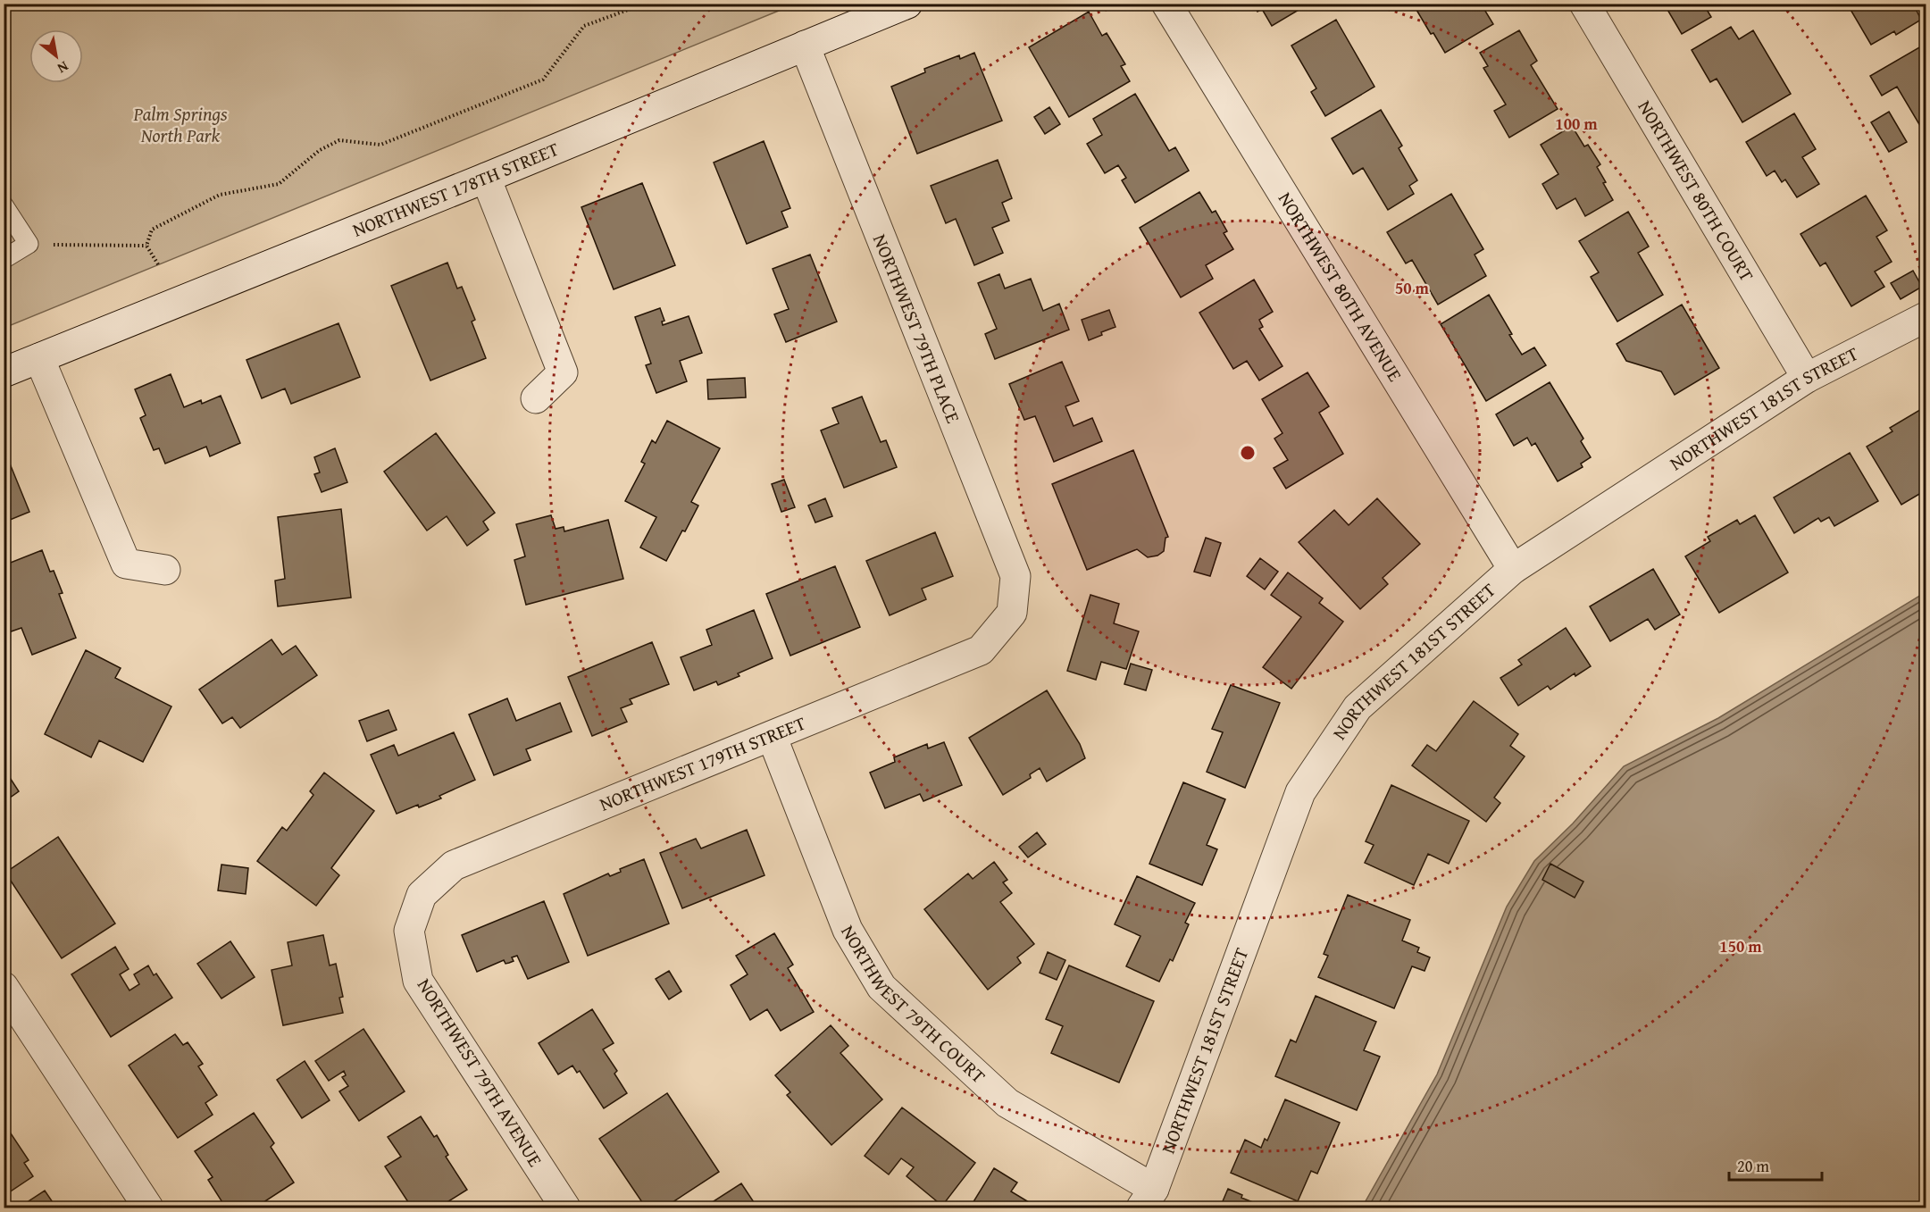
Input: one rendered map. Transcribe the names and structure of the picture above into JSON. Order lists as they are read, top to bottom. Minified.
{"streets":{"street":["NORTHWEST 178TH STREET","NORTHWEST 80TH COURT","NORTHWEST 80TH AVENUE","NORTHWEST 79TH PLACE","NORTHWEST 181ST STREET","NORTHWEST 179TH STREET","NORTHWEST 79TH COURT","NORTHWEST 79TH AVENUE"]},"crossings":[["NORTHWEST 178TH STREET","NORTHWEST 79TH PLACE"],["NORTHWEST 80TH COURT","NORTHWEST 181ST STREET"],["NORTHWEST 80TH AVENUE","NORTHWEST 181ST STREET"],["NORTHWEST 79TH PLACE","NORTHWEST 179TH STREET"],["NORTHWEST 181ST STREET","NORTHWEST 79TH COURT"],["NORTHWEST 179TH STREET","NORTHWEST 79TH COURT"],["NORTHWEST 179TH STREET","NORTHWEST 79TH AVENUE"]],"parks":["Palm Springs North Park"],"scale_bar":"20 m","north":"bottom right","rings":["100 m","50 m","150 m"]}
